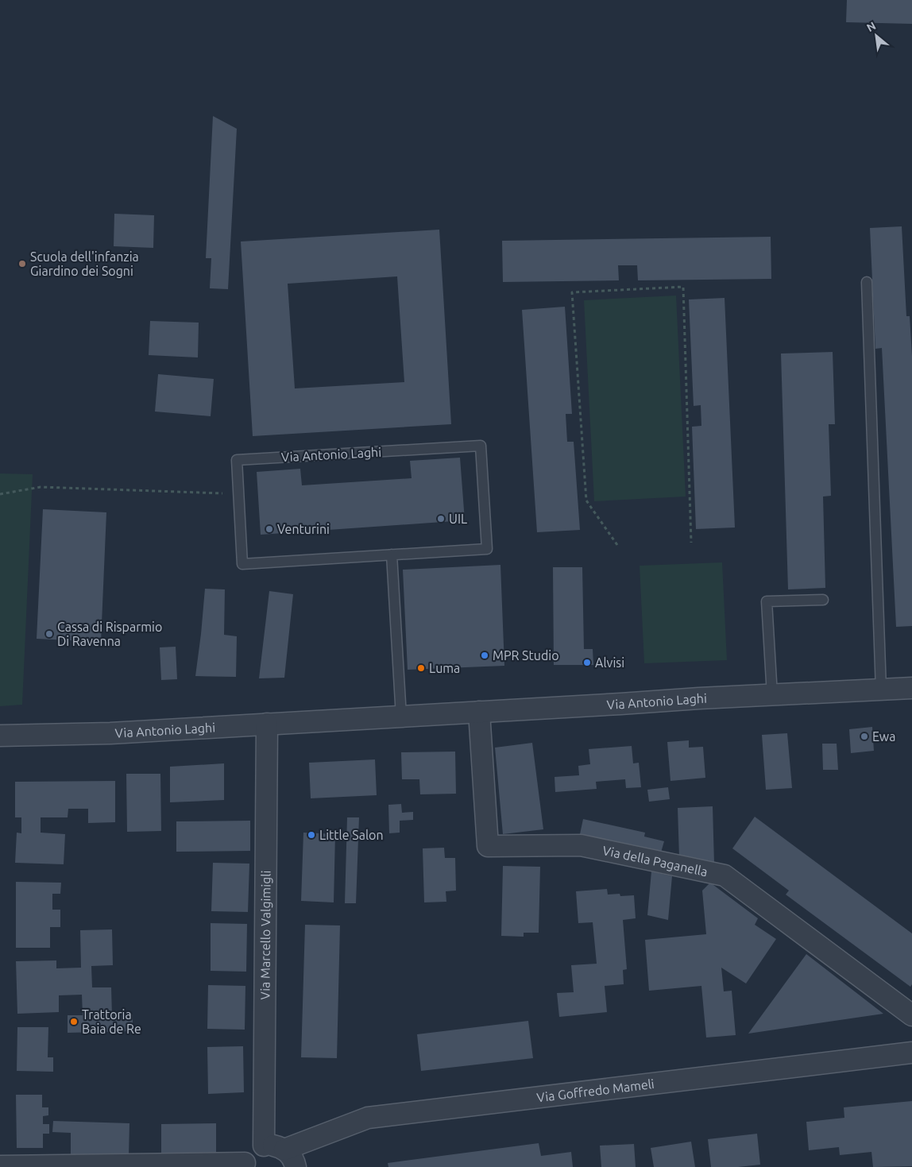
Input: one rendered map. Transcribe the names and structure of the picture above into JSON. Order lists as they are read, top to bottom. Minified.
{"streets":{"street":["Via Antonio Laghi","Via della Paganella","Via Marcello Valgimigli","Via Goffredo Mameli"]},"crossings":[["Via Antonio Laghi","Via della Paganella"],["Via Antonio Laghi","Via Marcello Valgimigli"]],"places":["Scuola dell'infanzia Giardino dei Sogni","UIL","Venturini","Cassa di Risparmio Di Ravenna","MPR Studio","Alvisi","Luma","Ewa","Little Salon","Trattoria Baia de Re"],"north":"top left"}
